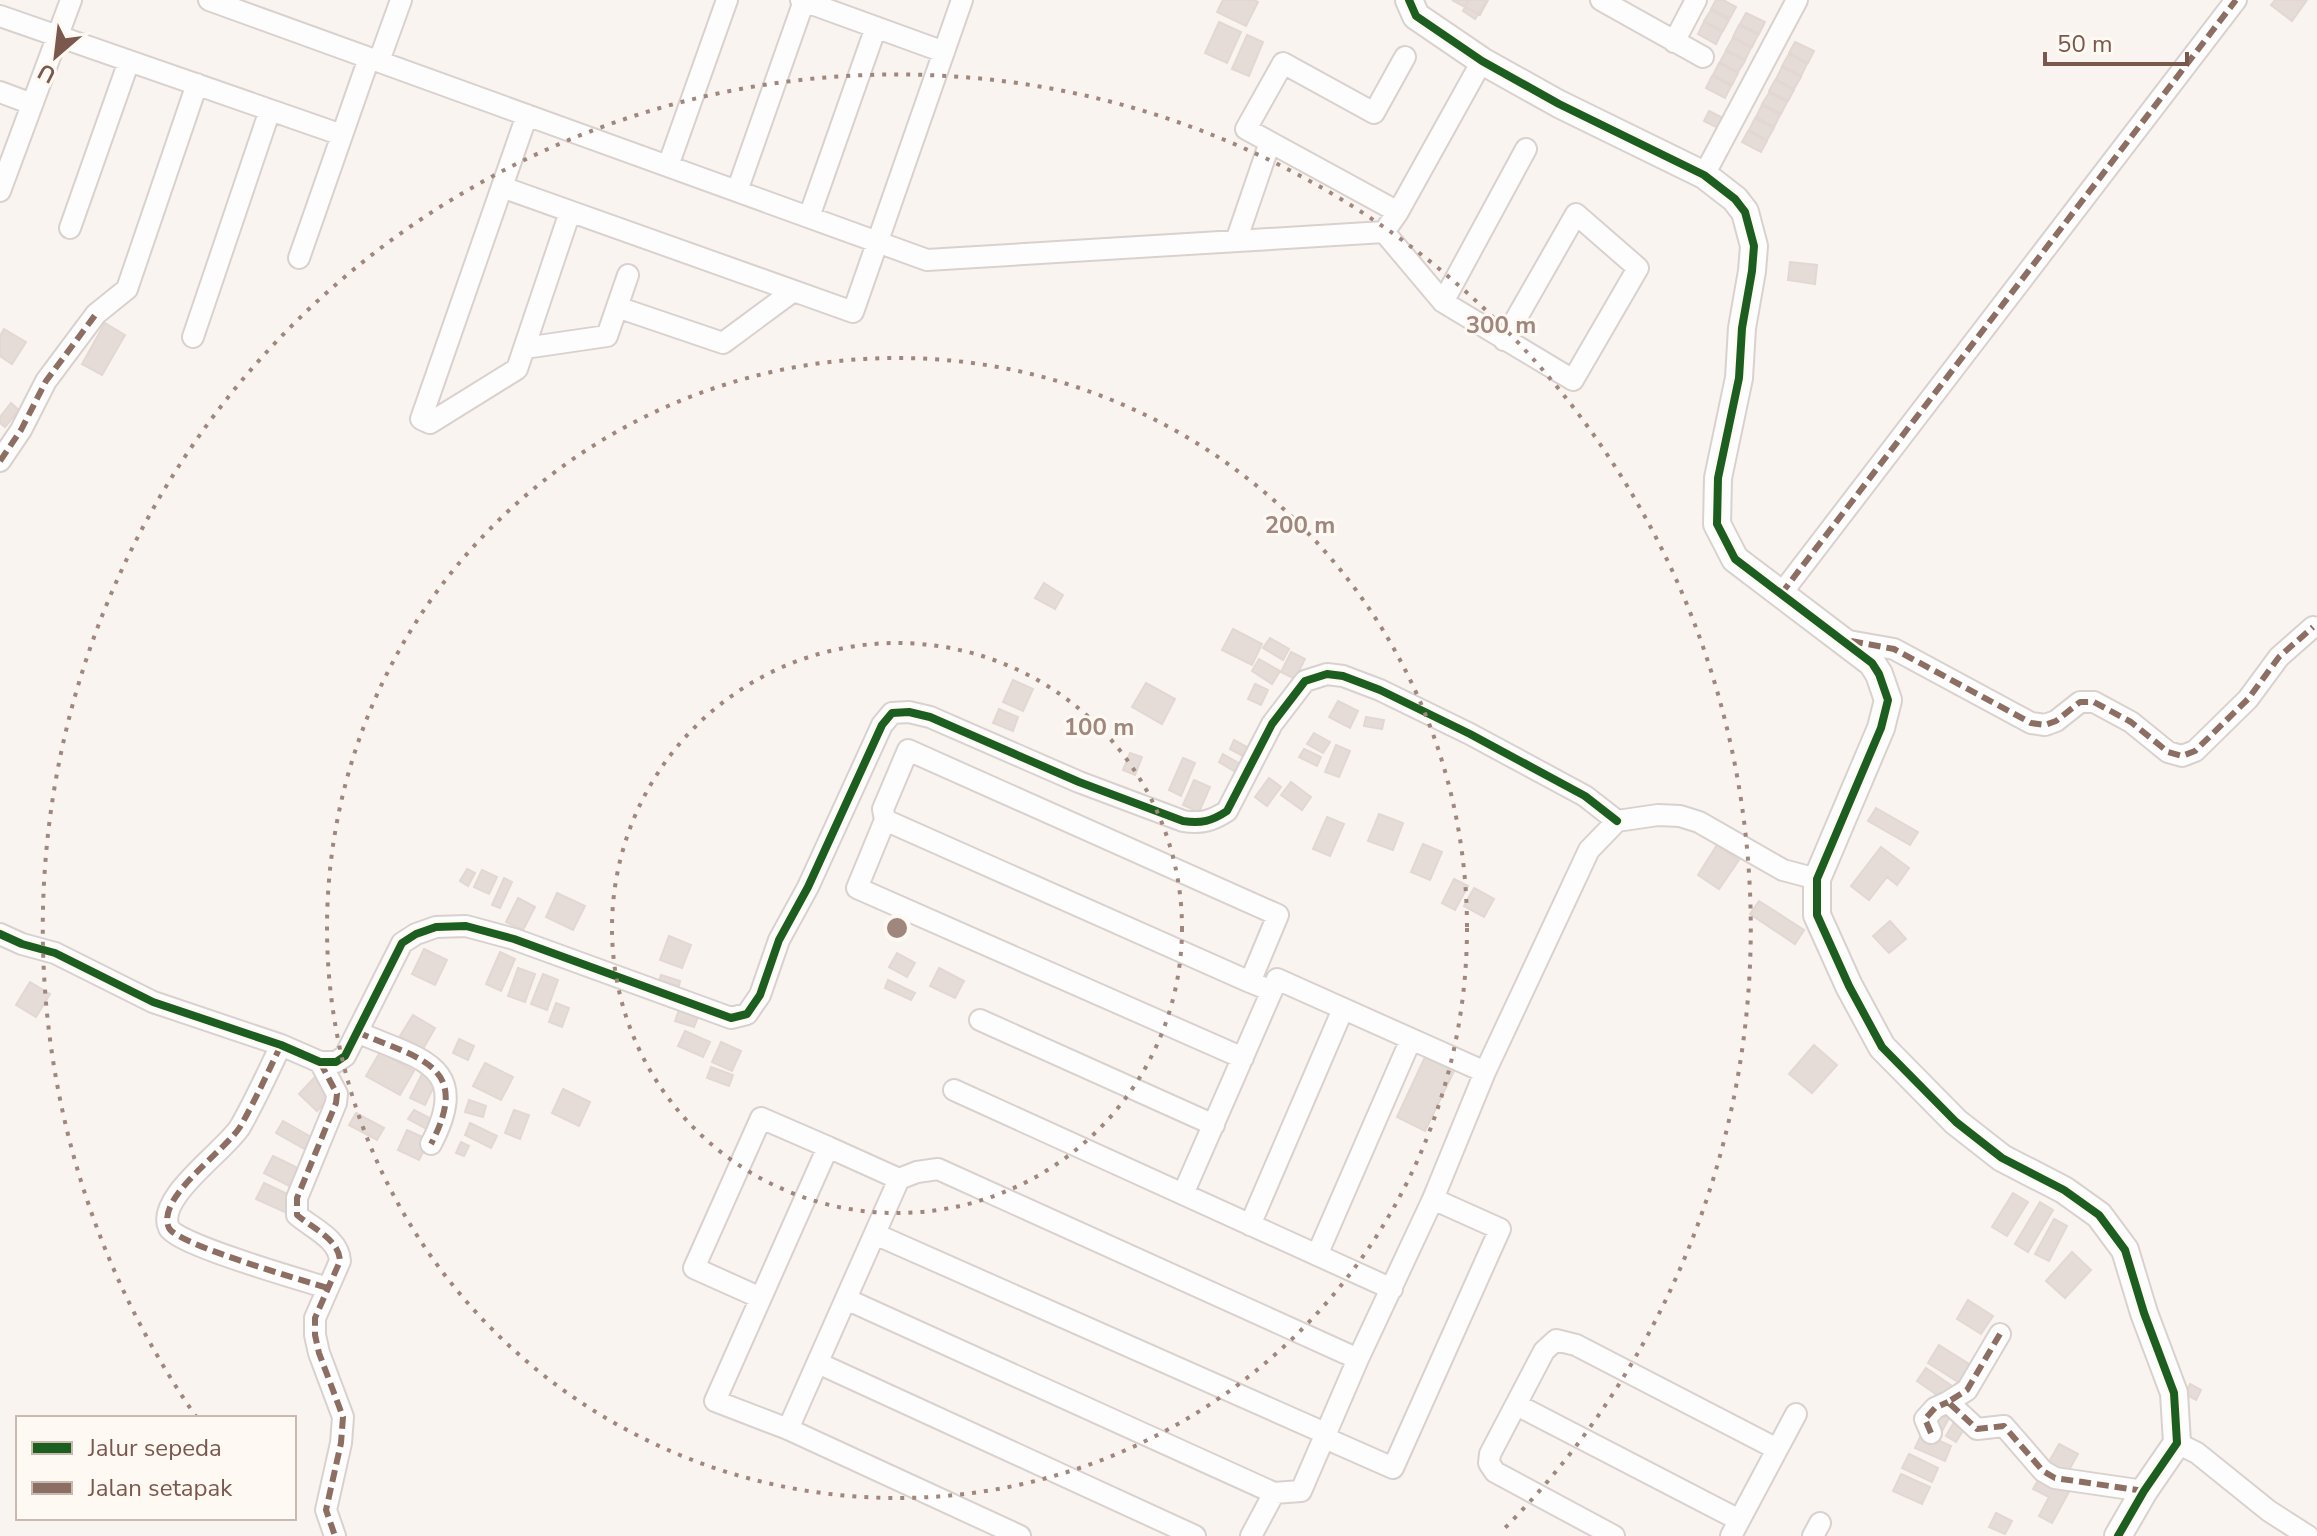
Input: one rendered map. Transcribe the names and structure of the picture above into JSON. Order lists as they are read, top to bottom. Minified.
{"legend":["Jalur sepeda","Jalan setapak"],"scale_bar":"50 m","north":"bottom left","rings":["300 m","200 m","100 m"]}
